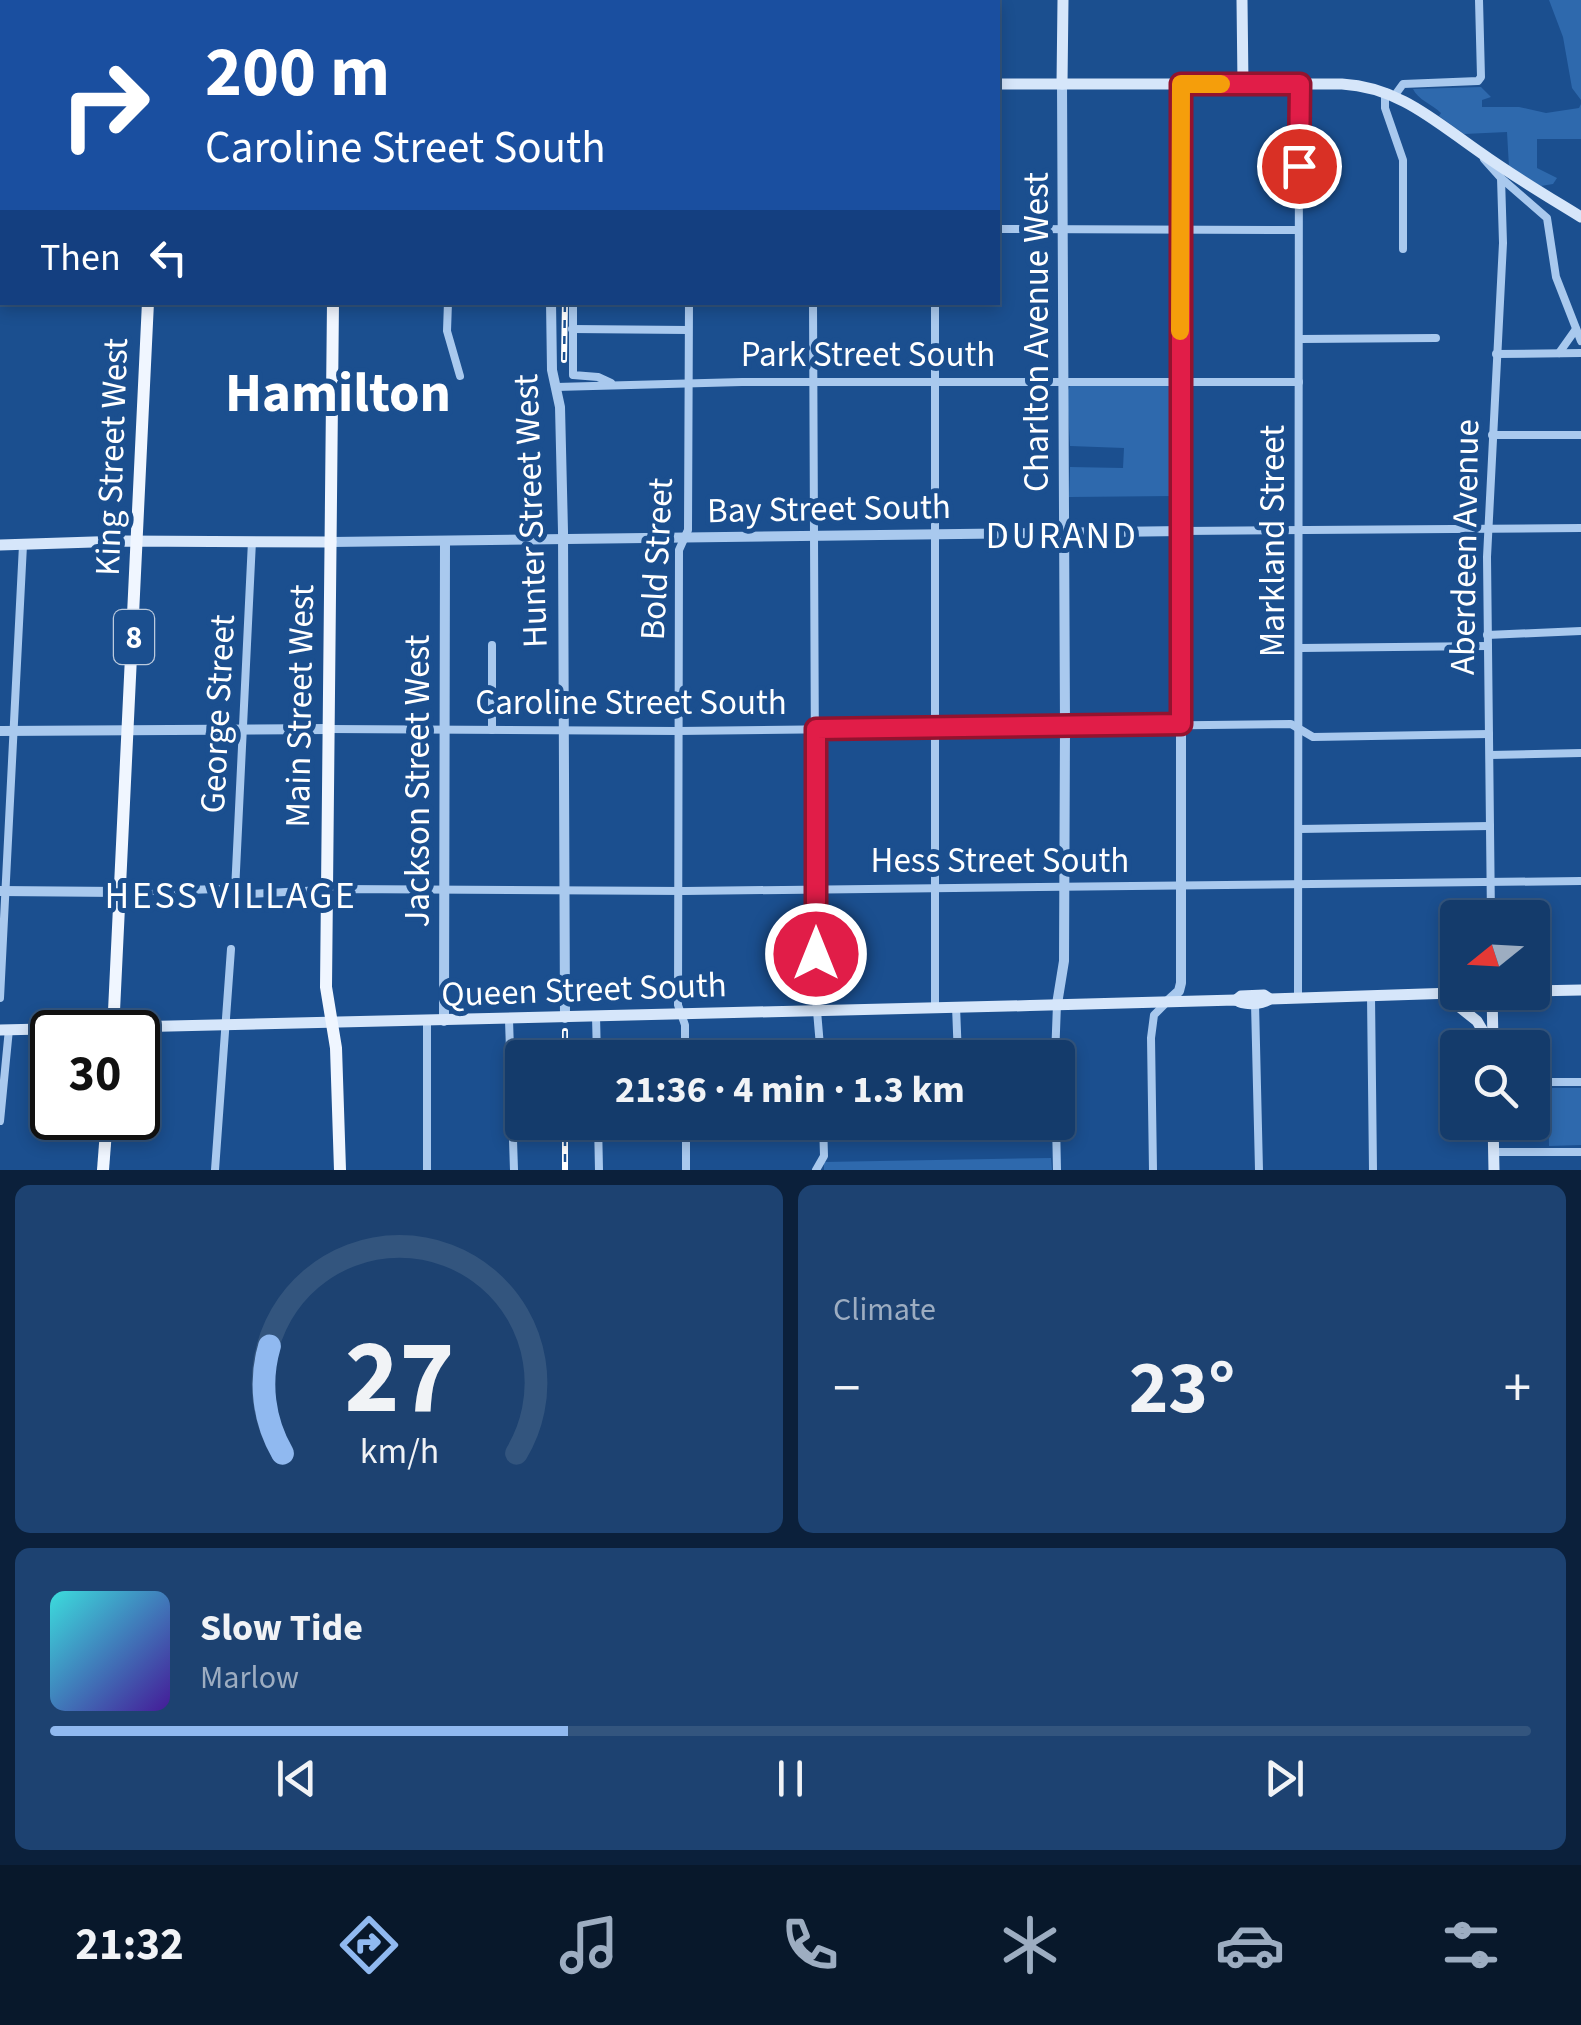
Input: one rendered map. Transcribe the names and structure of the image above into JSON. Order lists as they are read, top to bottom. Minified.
{"streets":{"main road":["King Street West","Bay Street South","8","Main Street West","Queen Street South"],"street":["Charlton Avenue West","Park Street South","Hunter Street West","Markland Street","Aberdeen Avenue","Bold Street","Caroline Street South","George Street","Jackson Street West","Hess Street South"]},"crossings":[["Charlton Avenue West","Park Street South"],["Charlton Avenue West","Bay Street South"],["Charlton Avenue West","Caroline Street South"],["Charlton Avenue West","Hess Street South"],["Charlton Avenue West","Queen Street South"],["Park Street South","Hunter Street West"],["Park Street South","Markland Street"],["Park Street South","Bold Street"],["King Street West","Bay Street South"],["King Street West","Caroline Street South"],["King Street West","Hess Street South"],["Bay Street South","Hunter Street West"],["Bay Street South","Markland Street"],["Bay Street South","Aberdeen Avenue"],["Bay Street South","Bold Street"],["Bay Street South","Main Street West"],["Bay Street South","George Street"],["Bay Street South","Jackson Street West"],["Hunter Street West","Caroline Street South"],["Hunter Street West","Hess Street South"],["Hunter Street West","Queen Street South"],["Markland Street","Caroline Street South"],["Markland Street","Hess Street South"],["Markland Street","Queen Street South"],["Aberdeen Avenue","Caroline Street South"],["Aberdeen Avenue","Hess Street South"],["Bold Street","Caroline Street South"],["Bold Street","Hess Street South"],["Bold Street","Queen Street South"],["Caroline Street South","Main Street West"],["Caroline Street South","George Street"],["Caroline Street South","Jackson Street West"],["Main Street West","Hess Street South"],["Main Street West","Queen Street South"],["George Street","Hess Street South"],["Jackson Street West","Hess Street South"],["Jackson Street West","Queen Street South"]],"districts":["Hamilton","DURAND","HESS VILLAGE"],"north":"left","page":{"turn":["200 m","Caroline Street South"],"then":"Then","limit":"30","trip":"21:36 · 4 min · 1.3 km","tile":"Climate","heat":["−","23°","+"],"song":["Slow Tide","Marlow"],"tabs":"21:32","gauge":["27","km/h"]}}
